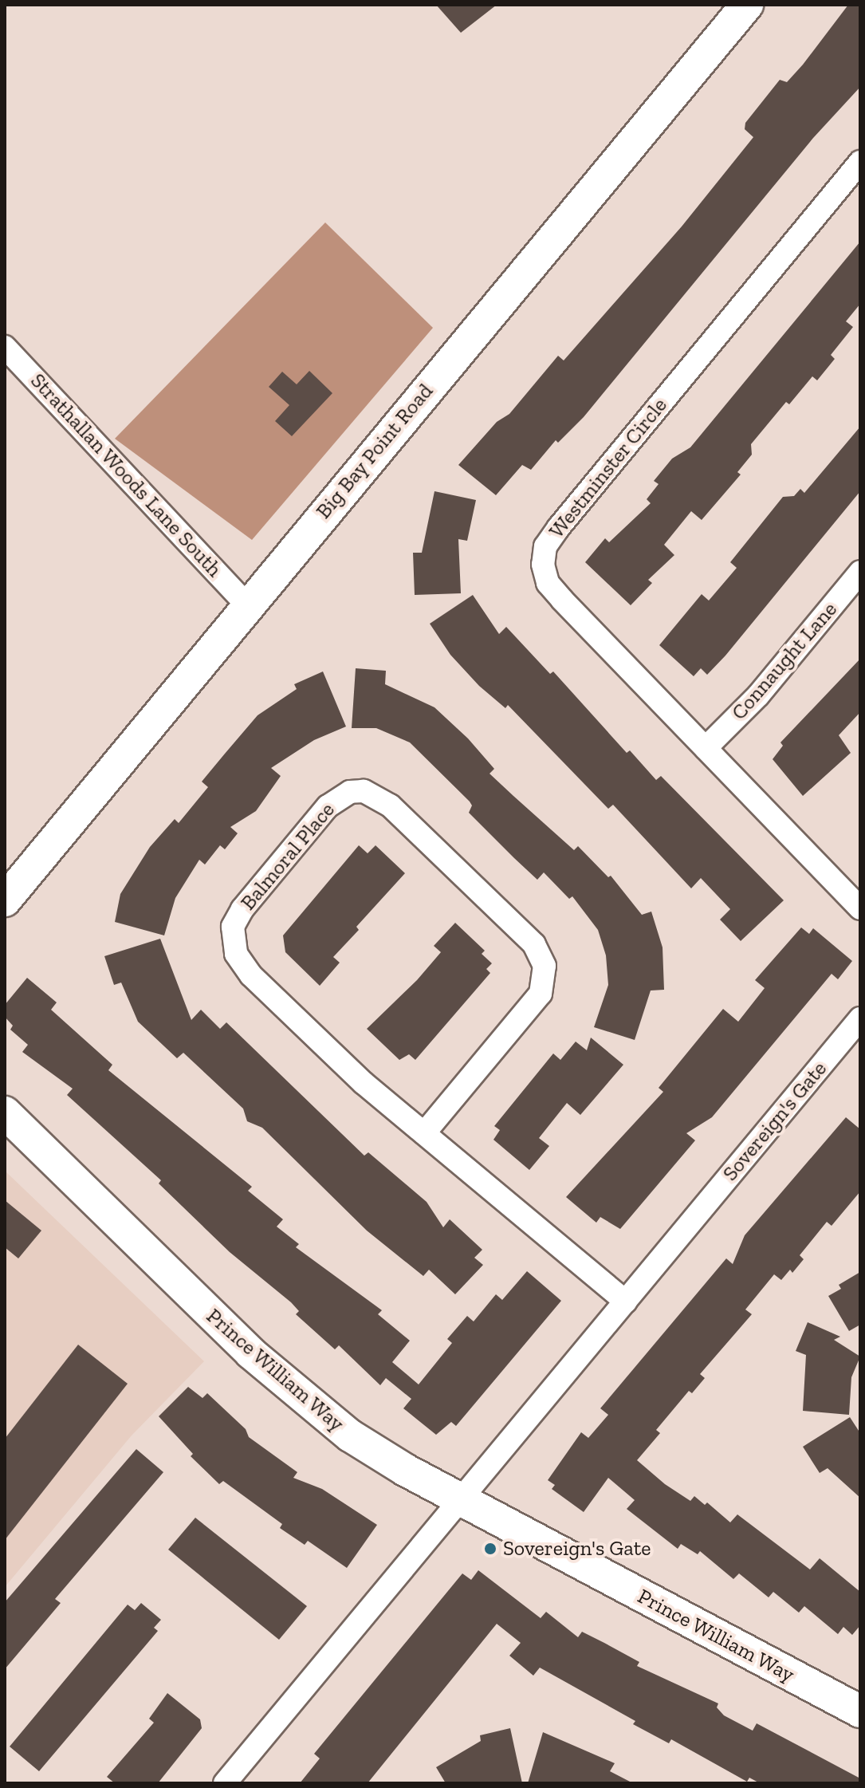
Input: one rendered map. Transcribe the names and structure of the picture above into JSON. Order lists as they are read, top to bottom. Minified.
{"streets":{"main road":["Big Bay Point Road","Prince William Way"],"street":["Westminster Circle","Strathallan Woods Lane South","Connaught Lane","Balmoral Place","Sovereign's Gate"]},"crossings":[["Big Bay Point Road","Strathallan Woods Lane South"],["Westminster Circle","Connaught Lane"],["Balmoral Place","Sovereign's Gate"],["Sovereign's Gate","Prince William Way"]],"places":["Sovereign's Gate"]}
